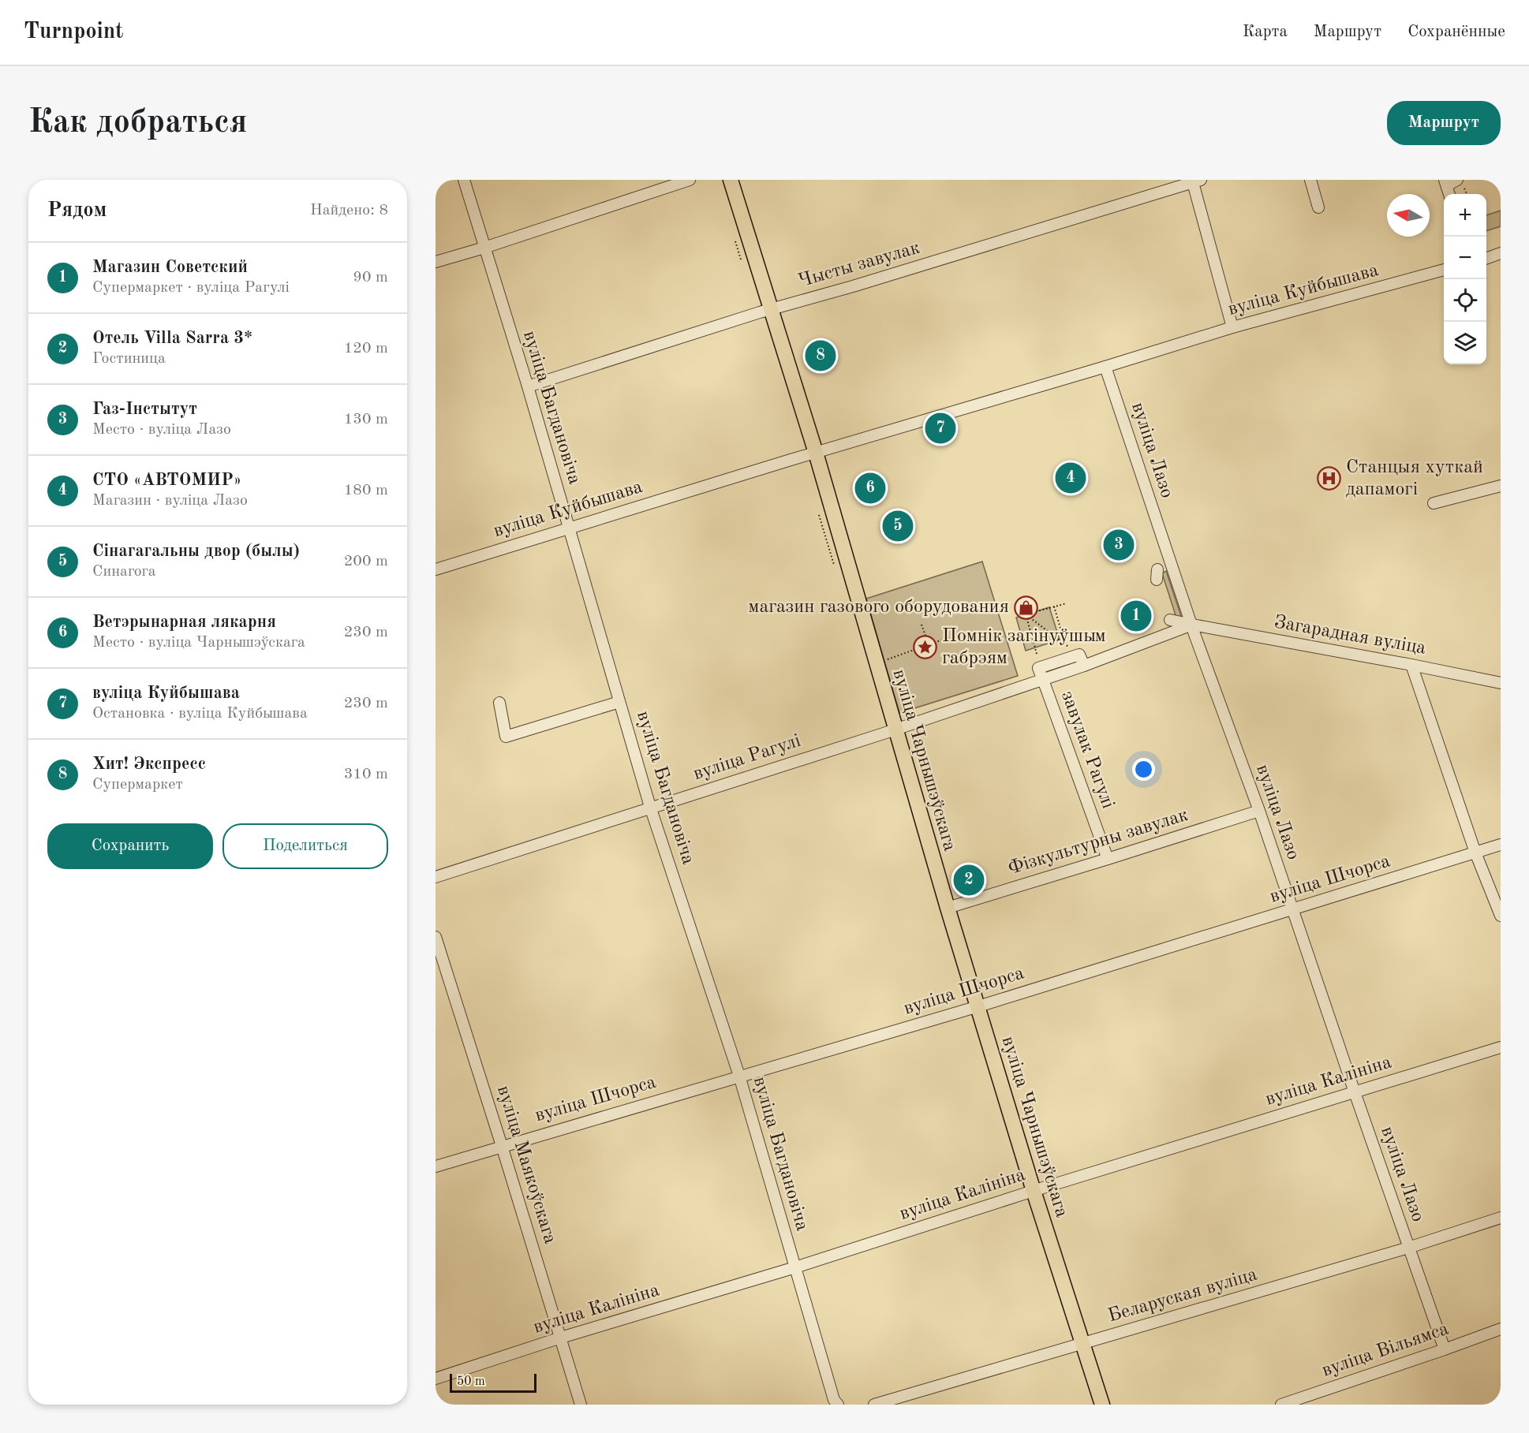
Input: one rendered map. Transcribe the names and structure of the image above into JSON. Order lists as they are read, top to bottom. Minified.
{"streets":{"main road":["вуліца Чарнышэўскага"],"street":["Чысты завулак","вуліца Куйбышава","вуліца Багдановіча","вуліца Лазо","Загарадная вуліца","завулак Рагулі","вуліца Рагулі","Фізкультурны завулак","вуліца Шчорса","вуліца Калініна","вуліца Маякоўскага","Беларуская вуліца","вуліца Вільямса"]},"crossings":[["Чысты завулак","вуліца Багдановіча"],["Чысты завулак","вуліца Чарнышэўскага"],["вуліца Куйбышава","вуліца Багдановіча"],["вуліца Куйбышава","вуліца Лазо"],["вуліца Куйбышава","вуліца Чарнышэўскага"],["вуліца Багдановіча","вуліца Рагулі"],["вуліца Багдановіча","вуліца Шчорса"],["вуліца Багдановіча","вуліца Калініна"],["вуліца Лазо","Загарадная вуліца"],["вуліца Лазо","вуліца Рагулі"],["вуліца Лазо","Фізкультурны завулак"],["вуліца Лазо","вуліца Шчорса"],["вуліца Лазо","вуліца Калініна"],["вуліца Лазо","Беларуская вуліца"],["вуліца Лазо","вуліца Вільямса"],["Загарадная вуліца","вуліца Рагулі"],["завулак Рагулі","вуліца Рагулі"],["завулак Рагулі","Фізкультурны завулак"],["вуліца Рагулі","вуліца Чарнышэўскага"],["вуліца Чарнышэўскага","Фізкультурны завулак"],["вуліца Чарнышэўскага","вуліца Шчорса"],["вуліца Чарнышэўскага","вуліца Калініна"],["вуліца Чарнышэўскага","Беларуская вуліца"],["вуліца Шчорса","вуліца Маякоўскага"],["вуліца Калініна","вуліца Маякоўскага"]],"places":{"hospital":["Станцыя хуткай дапамогі"],"shop":["магазин газового оборудования"],"place":["Помнік загінуўшым габрэям"]},"scale_bar":"50 m","north":"left","page":{"header":"Turnpoint","nav":["Карта","Маршрут","Сохранённые"],"buttons":["Маршрут",["Сохранить","Поделиться"]],"title":"Как добраться","heading":["Рядом","Найдено: 8"],"map_buttons":["+","−"],"list":[{"mark":"1","name":"Магазин Советский","note":"Супермаркет · вуліца Рагулі","value":"90 m"},{"mark":"2","name":"Отель Villa Sarra 3*","note":"Гостиница","value":"120 m"},{"mark":"3","name":"Газ-Інстытут","note":"Место · вуліца Лазо","value":"130 m"},{"mark":"4","name":"СТО «АВТОМИР»","note":"Магазин · вуліца Лазо","value":"180 m"},{"mark":"5","name":"Сінагагальны двор (былы)","note":"Синагога","value":"200 m"},{"mark":"6","name":"Ветэрынарная лякарня","note":"Место · вуліца Чарнышэўскага","value":"230 m"},{"mark":"7","name":"вуліца Куйбышава","note":"Остановка · вуліца Куйбышава","value":"230 m"},{"mark":"8","name":"Хит! Экспресс","note":"Супермаркет","value":"310 m"}],"pins":["8","7","4","6","5","3","1","2"],"scale":"50 m"}}
